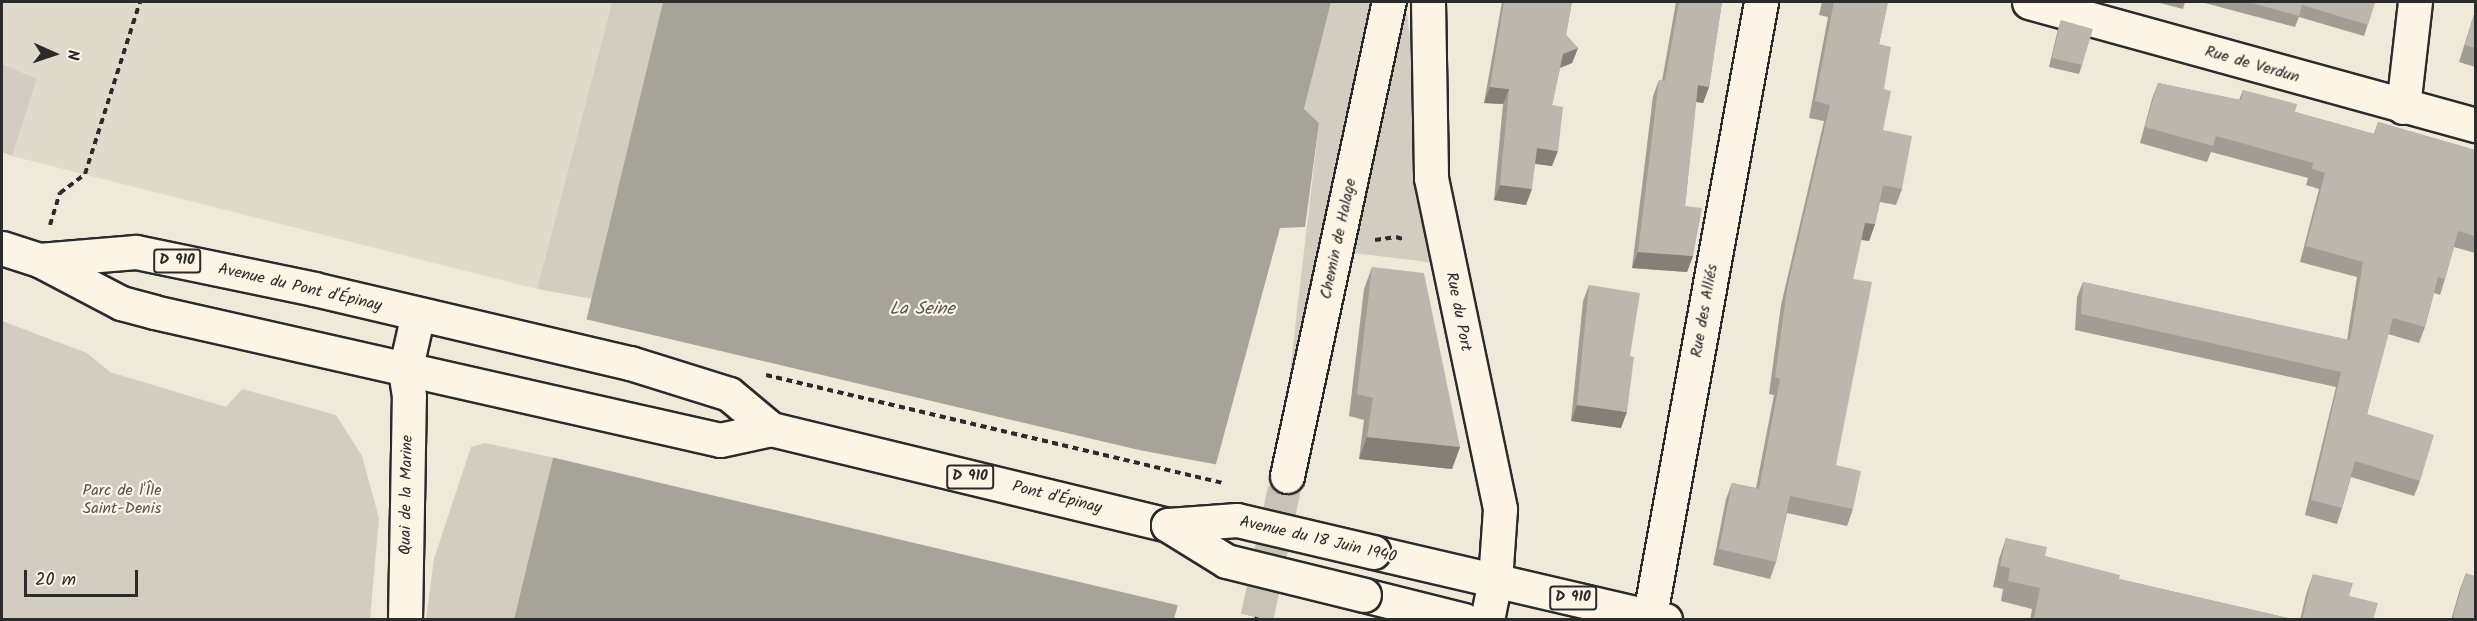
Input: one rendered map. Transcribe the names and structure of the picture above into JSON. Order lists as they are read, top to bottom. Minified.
{"streets":{"main road":["Rue de Verdun","Chemin de Halage","D 910","Avenue du Pont d'Épinay","Rue des Alliés","Rue du Port","Quai de la Marine","Pont d'Épinay","Avenue du 18 Juin 1940"]},"crossings":[["D 910","Pont d'Épinay"],["D 910","Avenue du 18 Juin 1940"],["Avenue du Pont d'Épinay","Quai de la Marine"],["Avenue du Pont d'Épinay","Pont d'Épinay"],["Rue des Alliés","Avenue du 18 Juin 1940"],["Rue du Port","Avenue du 18 Juin 1940"],["Pont d'Épinay","Avenue du 18 Juin 1940"]],"water":["La Seine"],"parks":["Parc de l'Île Saint-Denis"],"scale_bar":"20 m","north":"right"}
